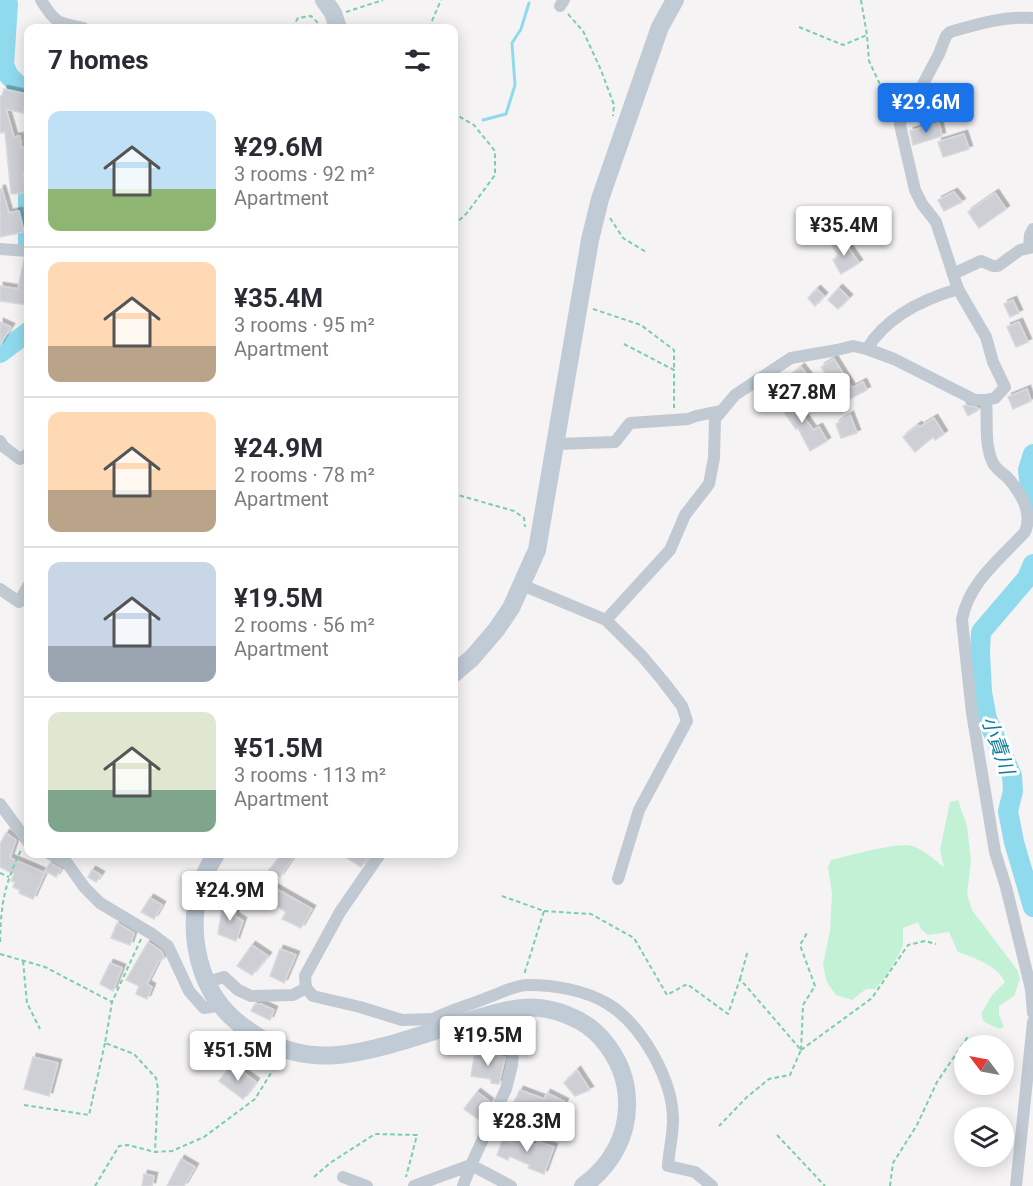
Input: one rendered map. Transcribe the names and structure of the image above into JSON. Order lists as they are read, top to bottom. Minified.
{"water":["小責川"],"north":"top left","page":{"heading":"7 homes","price":["¥29.6M","¥35.4M","¥27.8M","¥24.9M","¥19.5M","¥51.5M","¥28.3M"],"list":[{"name":"¥29.6M","note":"3 rooms · 92 m² · Apartment"},{"name":"¥35.4M","note":"3 rooms · 95 m² · Apartment"},{"name":"¥24.9M","note":"2 rooms · 78 m² · Apartment"},{"name":"¥19.5M","note":"2 rooms · 56 m² · Apartment"},{"name":"¥51.5M","note":"3 rooms · 113 m² · Apartment"}]}}
